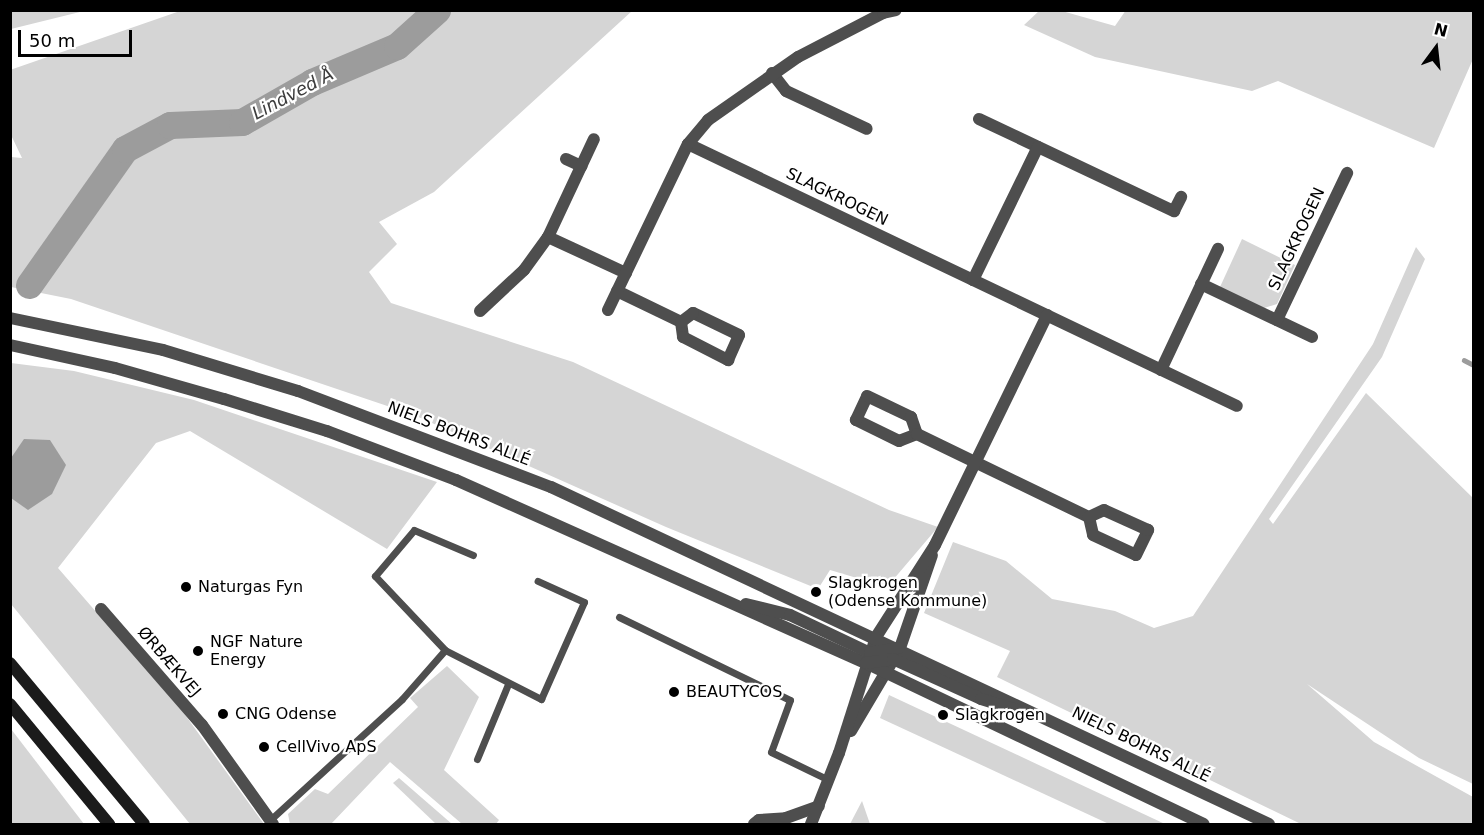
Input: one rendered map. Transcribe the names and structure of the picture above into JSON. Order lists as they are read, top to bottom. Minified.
{"streets":{"street":["SLAGKROGEN","NIELS BOHRS ALLÉ","ØRBÆKVEJ"]},"water":["Lindved Å"],"places":["Naturgas Fyn","Slagkrogen (Odense Kommune)","NGF Nature Energy","BEAUTYCOS","CNG Odense","Slagkrogen","CellVivo ApS"],"scale_bar":"50 m","north":"top"}
